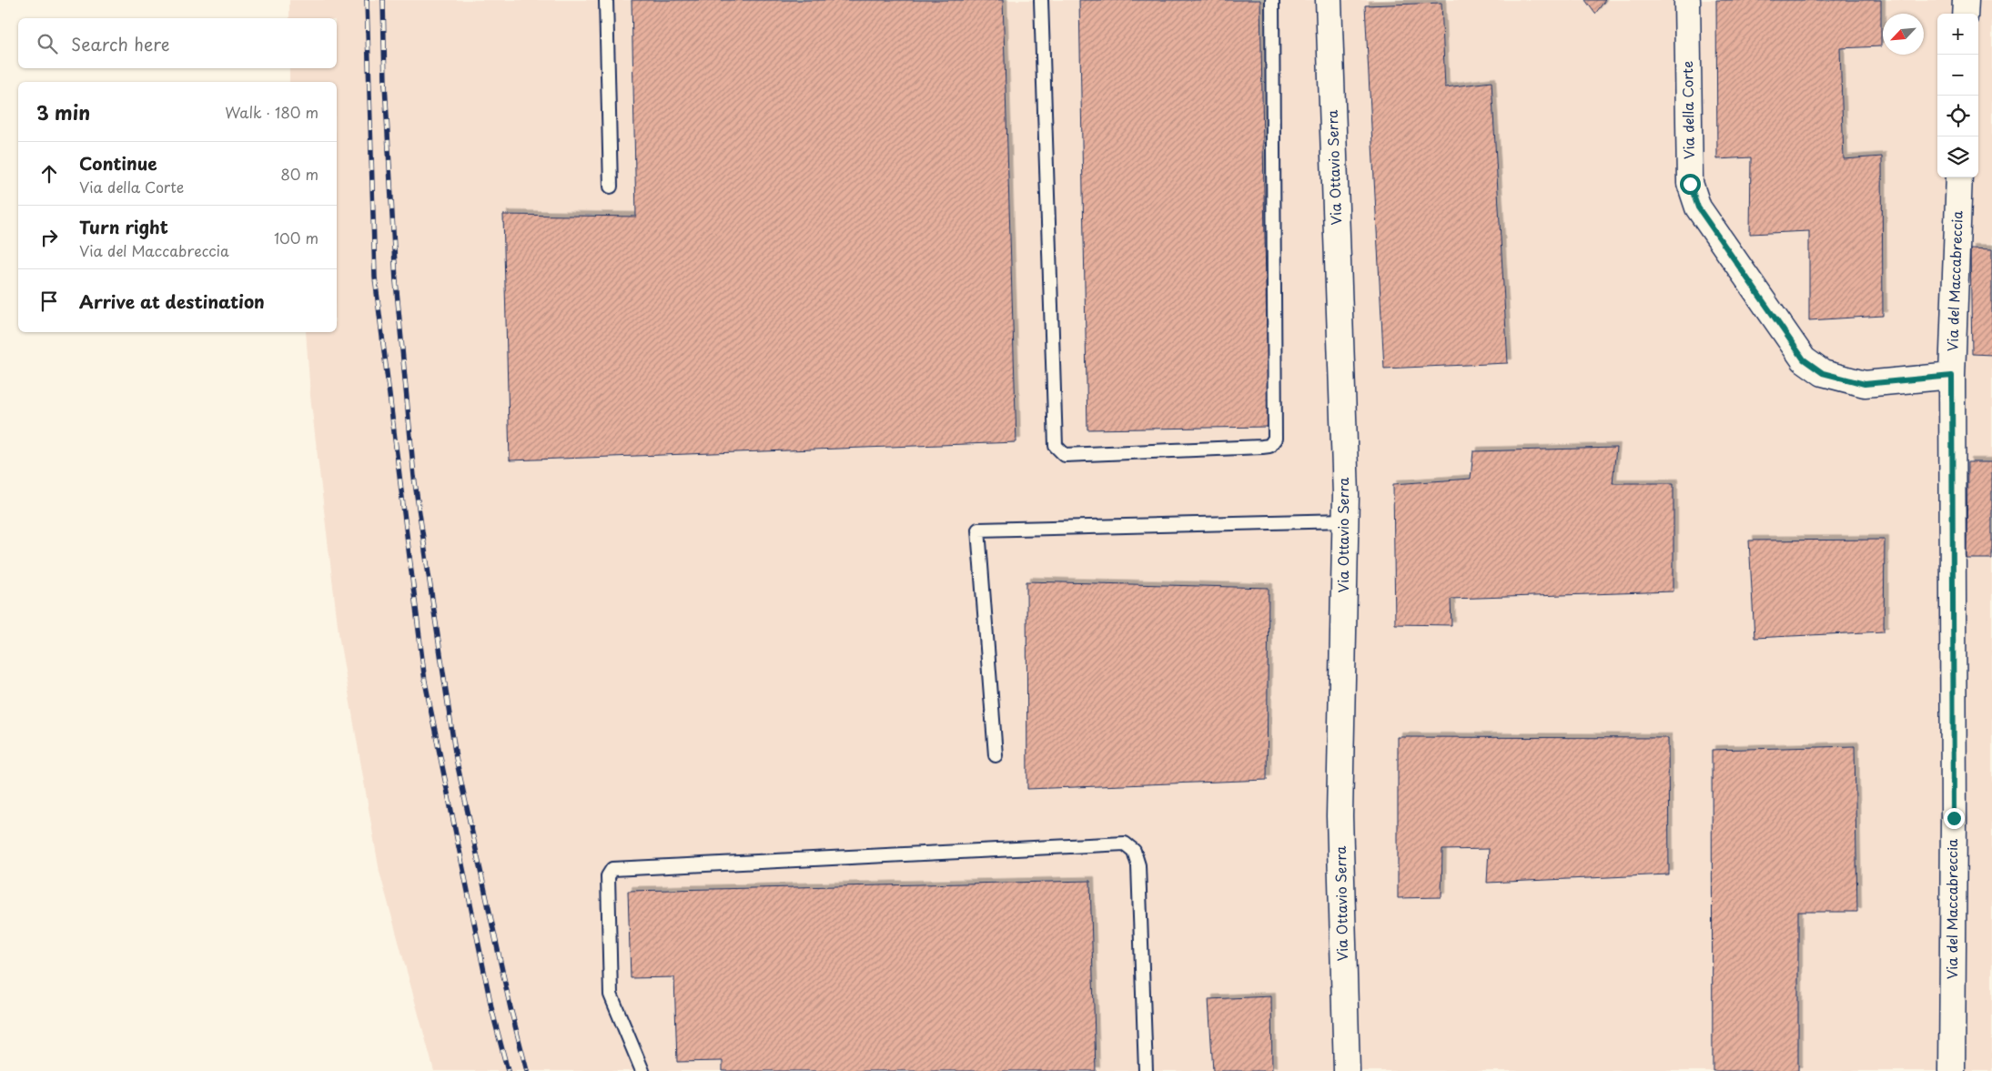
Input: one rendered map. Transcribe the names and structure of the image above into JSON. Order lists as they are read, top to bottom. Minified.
{"streets":{"street":["Via della Corte","Via Ottavio Serra","Via del Maccabreccia"]},"crossings":[["Via della Corte","Via del Maccabreccia"]],"north":"bottom left","page":{"map_buttons":["+","−"],"search":"Search here","heading":["3 min","Walk · 180 m"],"list":[["Continue","Via della Corte","80 m"],["Turn right","Via del Maccabreccia","100 m"],"Arrive at destination"]}}
